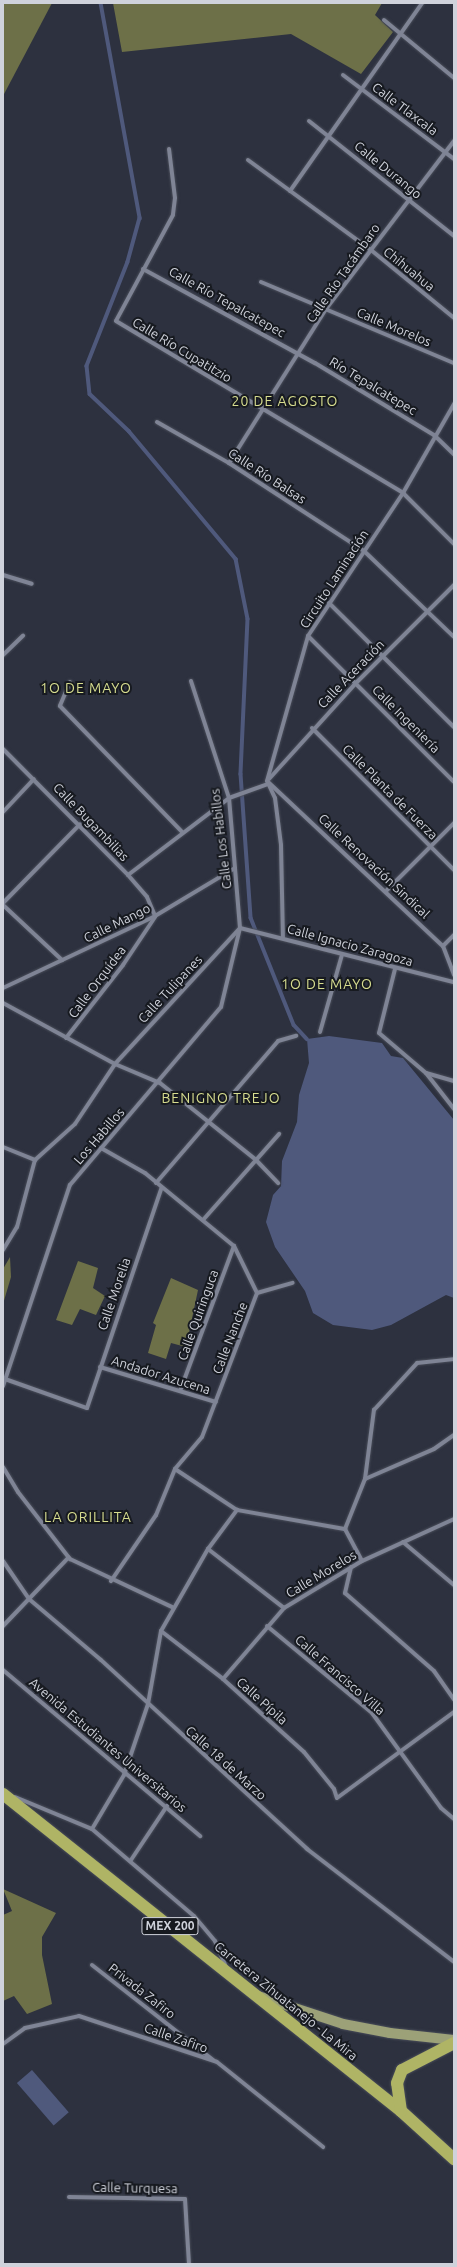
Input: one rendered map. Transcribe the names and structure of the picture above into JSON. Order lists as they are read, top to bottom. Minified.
{"streets":{"highway":["MEX 200","Carretera Zihuatanejo - La Mira"],"street":["Calle Tlaxcala","Calle Durango","Chihuahua","Calle Río Tacámbaro","Calle Río Tepalcatepec","Calle Morelos","Calle Río Cupatitzio","Río Tepalcatepec","Calle Río Balsas","Circuito Laminación","Calle Aceración","Calle Ingeniería","Calle Planta de Fuerza","Calle Bugambilias","Calle Los Habillos","Calle Renovación Sindical","Calle Mango","Calle Ignacio Zaragoza","Calle Orquídea","Calle Tulipanes","Los Habillos","Calle Morelia","Calle Quiringuca","Calle Nanche","Andador Azucena","Calle Francisco Villa","Calle Pípila","Avenida Estudiantes Universitarios","Calle 18 de Marzo","Privada Zafiro","Calle Zafiro","Calle Turquesa"]},"crossings":[["Calle Tlaxcala","Calle Río Tacámbaro"],["Calle Durango","Calle Río Tacámbaro"],["Chihuahua","Calle Río Tacámbaro"],["Calle Río Tacámbaro","Calle Río Tepalcatepec"],["Calle Río Tacámbaro","Calle Morelos"],["Calle Río Tacámbaro","Calle Río Cupatitzio"],["Calle Río Tacámbaro","Río Tepalcatepec"],["Calle Río Tacámbaro","Calle Río Balsas"],["Calle Río Tepalcatepec","Calle Río Cupatitzio"],["Calle Río Tepalcatepec","Río Tepalcatepec"],["Calle Morelos","Calle Francisco Villa"],["Calle Morelos","Calle Pípila"],["Calle Río Cupatitzio","Circuito Laminación"],["Río Tepalcatepec","Circuito Laminación"],["Calle Río Balsas","Circuito Laminación"],["Calle Río Balsas","Calle Aceración"],["Circuito Laminación","Calle Aceración"],["Circuito Laminación","Calle Ingeniería"],["Circuito Laminación","Calle Renovación Sindical"],["Calle Aceración","Calle Ingeniería"],["Calle Aceración","Calle Planta de Fuerza"],["Calle Aceración","Calle Bugambilias"],["Calle Aceración","Calle Los Habillos"],["Calle Aceración","Calle Renovación Sindical"],["Calle Bugambilias","Calle Mango"],["Calle Bugambilias","Calle Orquídea"],["Calle Los Habillos","Calle Mango"],["Calle Los Habillos","Calle Ignacio Zaragoza"],["Calle Los Habillos","Calle Tulipanes"],["Calle Los Habillos","Los Habillos"],["Calle Mango","Calle Orquídea"],["Calle Ignacio Zaragoza","Calle Tulipanes"],["Calle Ignacio Zaragoza","Los Habillos"],["Calle Tulipanes","Los Habillos"],["Los Habillos","Calle Morelia"],["Los Habillos","Calle Nanche"],["Calle Morelia","Calle Nanche"],["Calle Morelia","Andador Azucena"],["Calle Quiringuca","Calle Nanche"],["Calle Quiringuca","Andador Azucena"],["Calle Nanche","Andador Azucena"],["Calle Francisco Villa","Calle Pípila"],["Privada Zafiro","Calle Zafiro"]],"districts":["20 DE AGOSTO","1O DE MAYO","1O DE MAYO","BENIGNO TREJO","LA ORILLITA"]}
